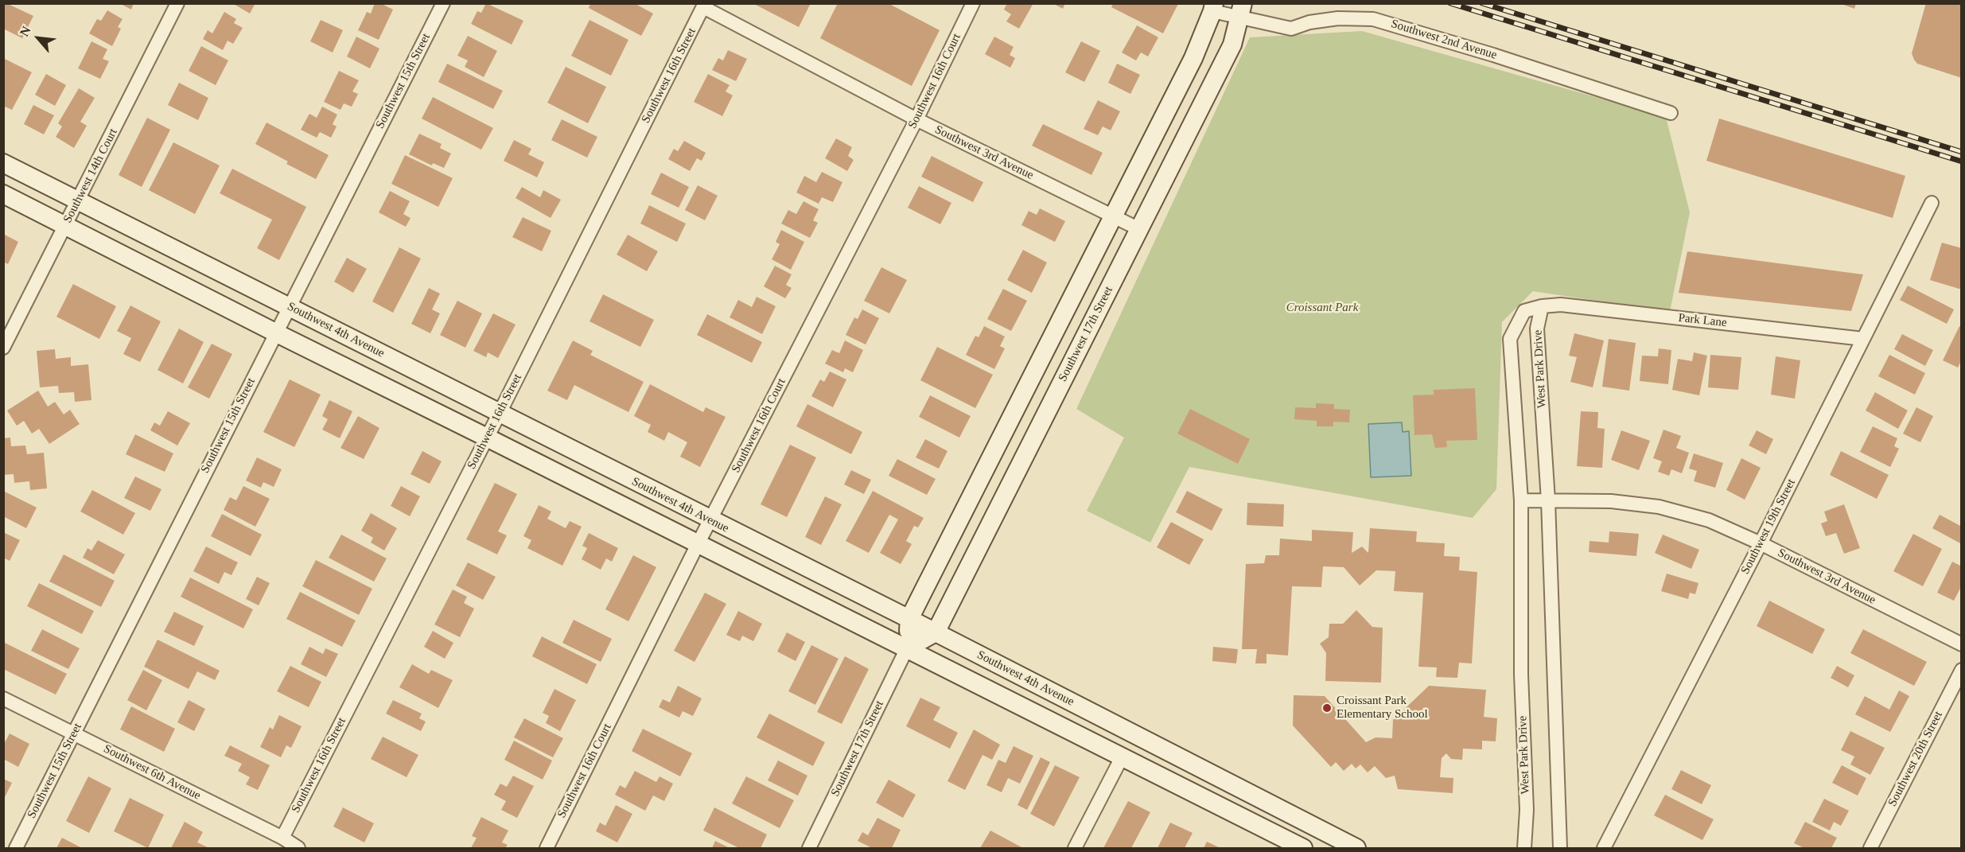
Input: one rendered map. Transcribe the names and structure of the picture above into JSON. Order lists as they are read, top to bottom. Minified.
{"streets":{"main road":["Southwest 4th Avenue","Southwest 17th Street"],"street":["Southwest 2nd Avenue","Southwest 16th Street","Southwest 15th Street","Southwest 16th Court","Southwest 3rd Avenue","Southwest 14th Court","Park Lane","West Park Drive","Southwest 19th Street","Southwest 20th Street","Southwest 6th Avenue"]},"crossings":[["Southwest 2nd Avenue","Southwest 17th Street"],["Southwest 16th Street","Southwest 3rd Avenue"],["Southwest 16th Street","Southwest 4th Avenue"],["Southwest 16th Street","Southwest 6th Avenue"],["Southwest 15th Street","Southwest 4th Avenue"],["Southwest 15th Street","Southwest 6th Avenue"],["Southwest 16th Court","Southwest 3rd Avenue"],["Southwest 16th Court","Southwest 4th Avenue"],["Southwest 3rd Avenue","Southwest 17th Street"],["Southwest 3rd Avenue","West Park Drive"],["Southwest 3rd Avenue","Southwest 19th Street"],["Southwest 14th Court","Southwest 4th Avenue"],["Park Lane","West Park Drive"],["Park Lane","Southwest 19th Street"],["Southwest 4th Avenue","Southwest 17th Street"]],"parks":["Croissant Park"],"places":["Croissant Park Elementary School"],"north":"top left"}
